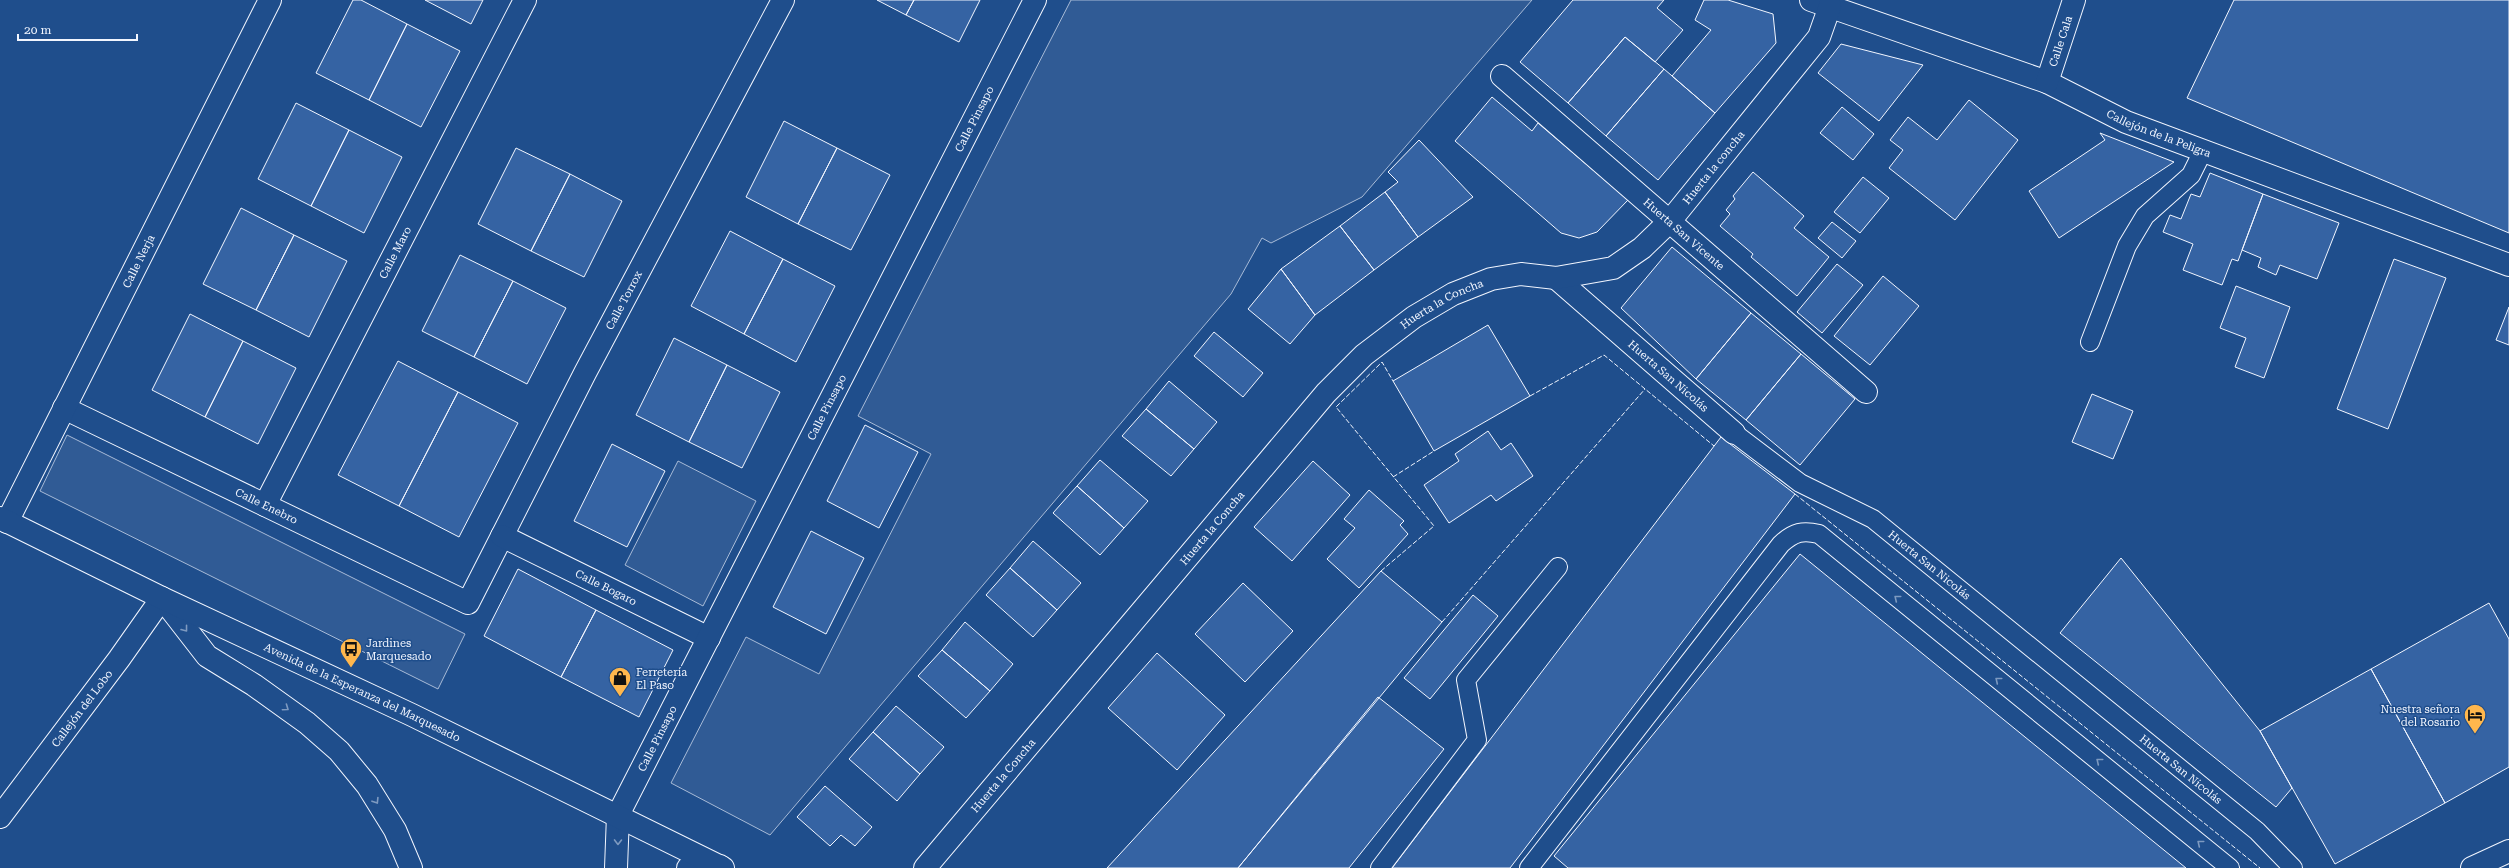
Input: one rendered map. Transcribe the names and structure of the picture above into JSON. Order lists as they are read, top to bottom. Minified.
{"streets":{"street":["Calle Cala","Calle Pinsapo","Callejón de la Peligra","Huerta la concha","Huerta San Vicente","Calle Maro","Calle Nerja","Calle Torrox","Huerta la Concha","Huerta San Nicolás","Calle Enebro","Calle Bogaro","Avenida de la Esperanza del Marquesado","Callejón del Lobo"]},"crossings":[["Calle Cala","Callejón de la Peligra"],["Calle Pinsapo","Calle Bogaro"],["Calle Pinsapo","Avenida de la Esperanza del Marquesado"],["Callejón de la Peligra","Huerta la concha"],["Huerta la concha","Huerta San Vicente"],["Huerta la concha","Huerta la Concha"],["Huerta la concha","Huerta San Nicolás"],["Calle Maro","Calle Enebro"],["Calle Nerja","Calle Enebro"],["Calle Nerja","Avenida de la Esperanza del Marquesado"],["Calle Torrox","Calle Enebro"],["Calle Torrox","Calle Bogaro"],["Huerta la Concha","Huerta San Nicolás"],["Avenida de la Esperanza del Marquesado","Callejón del Lobo"]],"places":{"bus stop":["Jardines Marquesado"],"shop":["Ferretería El Paso"],"hotel":["Nuestra señora del Rosario"]},"scale_bar":"20 m"}
